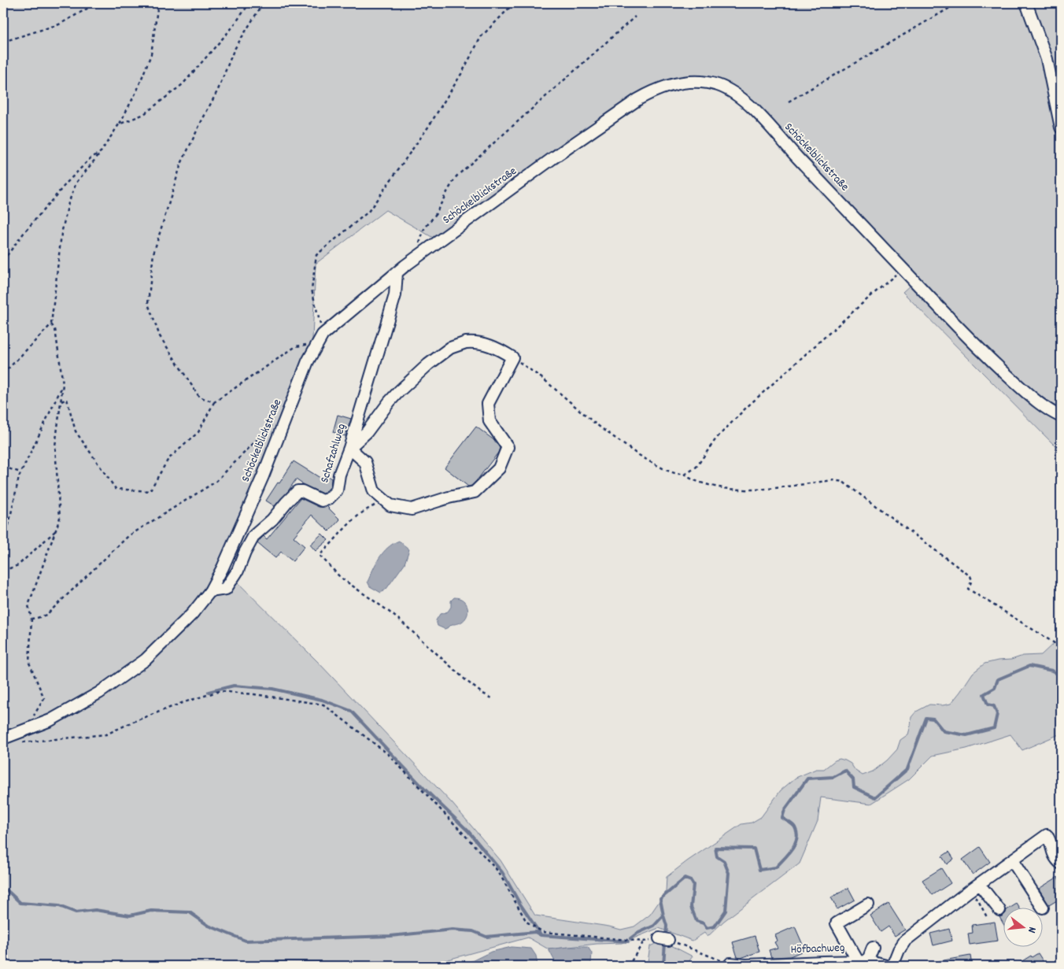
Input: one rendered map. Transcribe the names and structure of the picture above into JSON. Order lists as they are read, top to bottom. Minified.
{"streets":{"street":["Schöckelblickstraße","Schafzahlweg","Höfbachweg"]},"crossings":[["Schöckelblickstraße","Schafzahlweg"]],"north":"right"}
